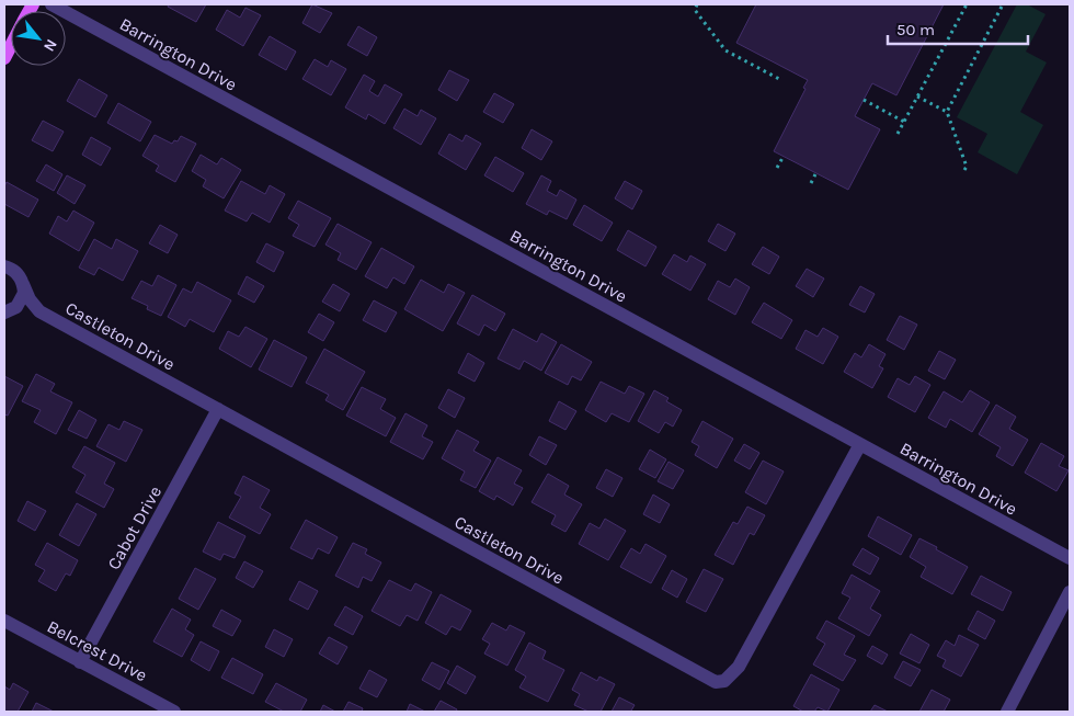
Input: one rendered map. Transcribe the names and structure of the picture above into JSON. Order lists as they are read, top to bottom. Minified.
{"streets":{"street":["Barrington Drive","Castleton Drive","Cabot Drive","Belcrest Drive"]},"crossings":[["Barrington Drive","Castleton Drive"],["Castleton Drive","Cabot Drive"],["Cabot Drive","Belcrest Drive"]],"scale_bar":"50 m","north":"bottom right"}
